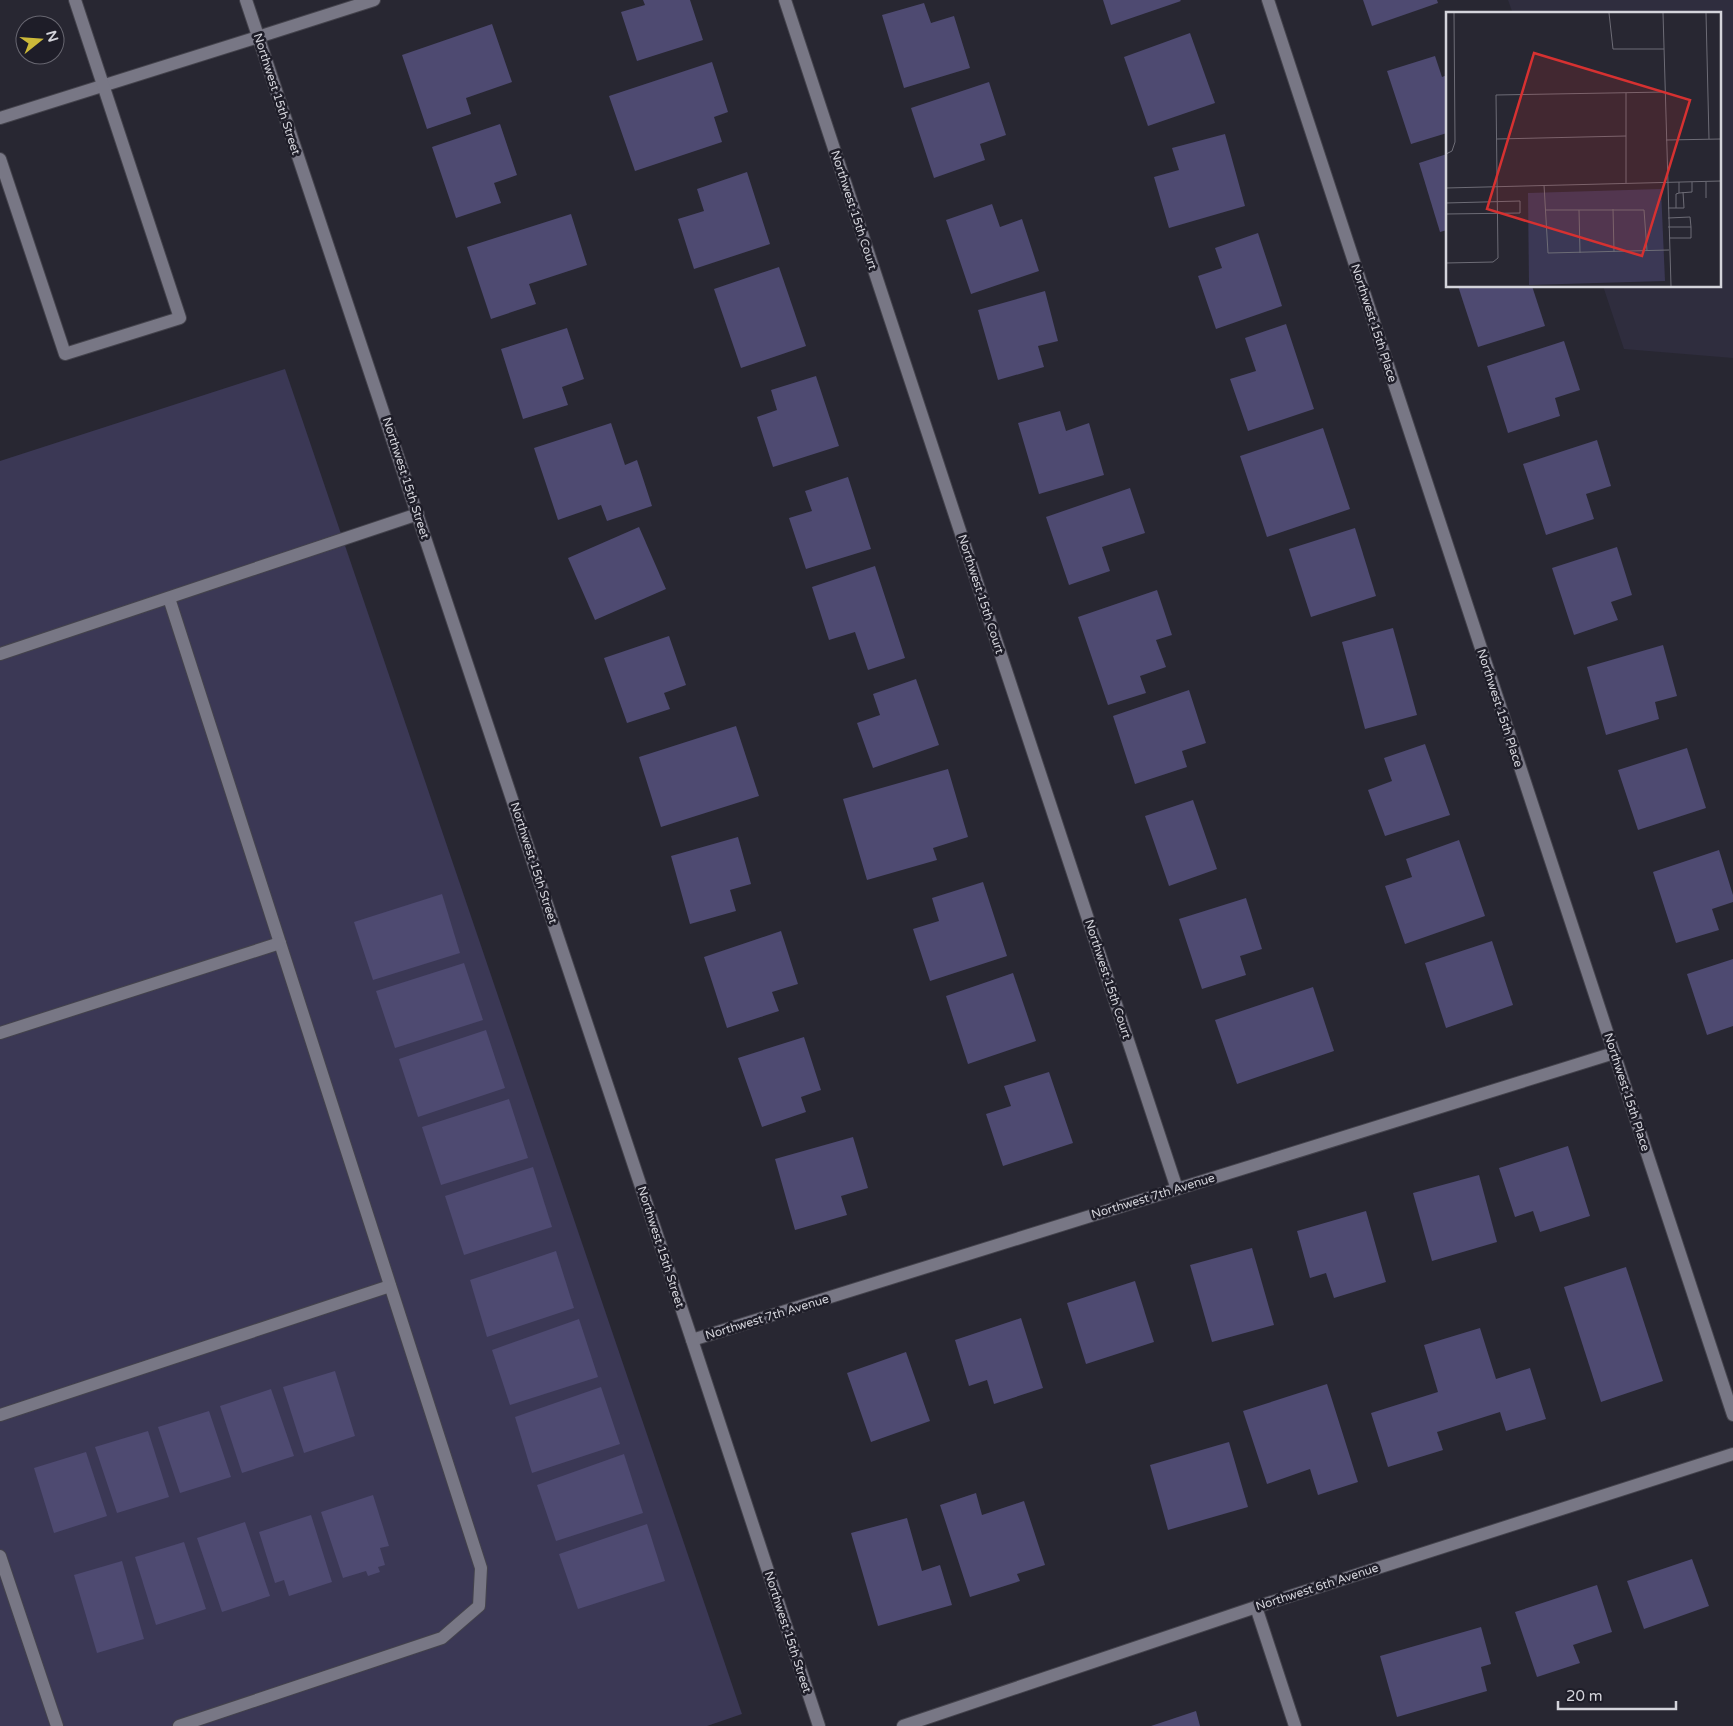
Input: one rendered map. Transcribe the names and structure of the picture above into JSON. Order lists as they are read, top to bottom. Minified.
{"streets":{"street":["Northwest 15th Street","Northwest 15th Court","Northwest 15th Place","Northwest 7th Avenue","Northwest 6th Avenue"]},"crossings":[["Northwest 15th Street","Northwest 7th Avenue"],["Northwest 15th Court","Northwest 7th Avenue"],["Northwest 15th Place","Northwest 7th Avenue"]],"scale_bar":"20 m","north":"right"}
